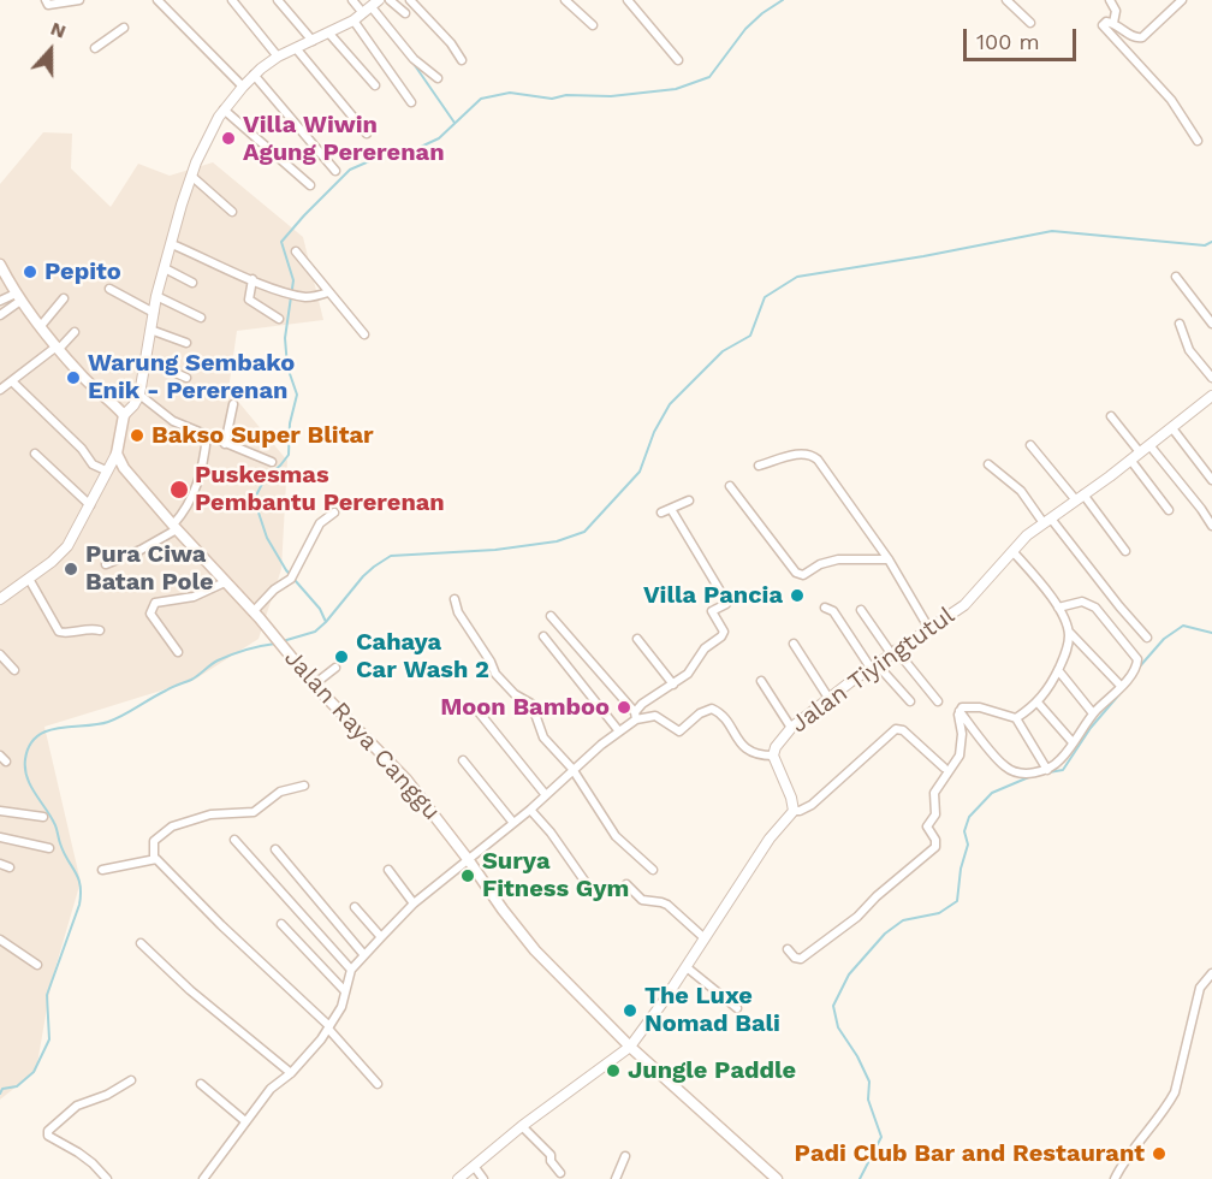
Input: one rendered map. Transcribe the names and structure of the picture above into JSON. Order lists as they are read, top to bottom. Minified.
{"streets":{"main road":["Jalan Raya Canggu"],"street":["Jalan Tiyingtutul"]},"places":["Villa Wiwin Agung Pererenan","Pepito","Warung Sembako Enik - Pererenan","Bakso Super Blitar","Puskesmas Pembantu Pererenan","Pura Ciwa Batan Pole","Villa Pancia","Cahaya Car Wash 2","Moon Bamboo","Surya Fitness Gym","The Luxe Nomad Bali","Jungle Paddle","Padi Club Bar and Restaurant"],"scale_bar":"100 m","north":"top"}
